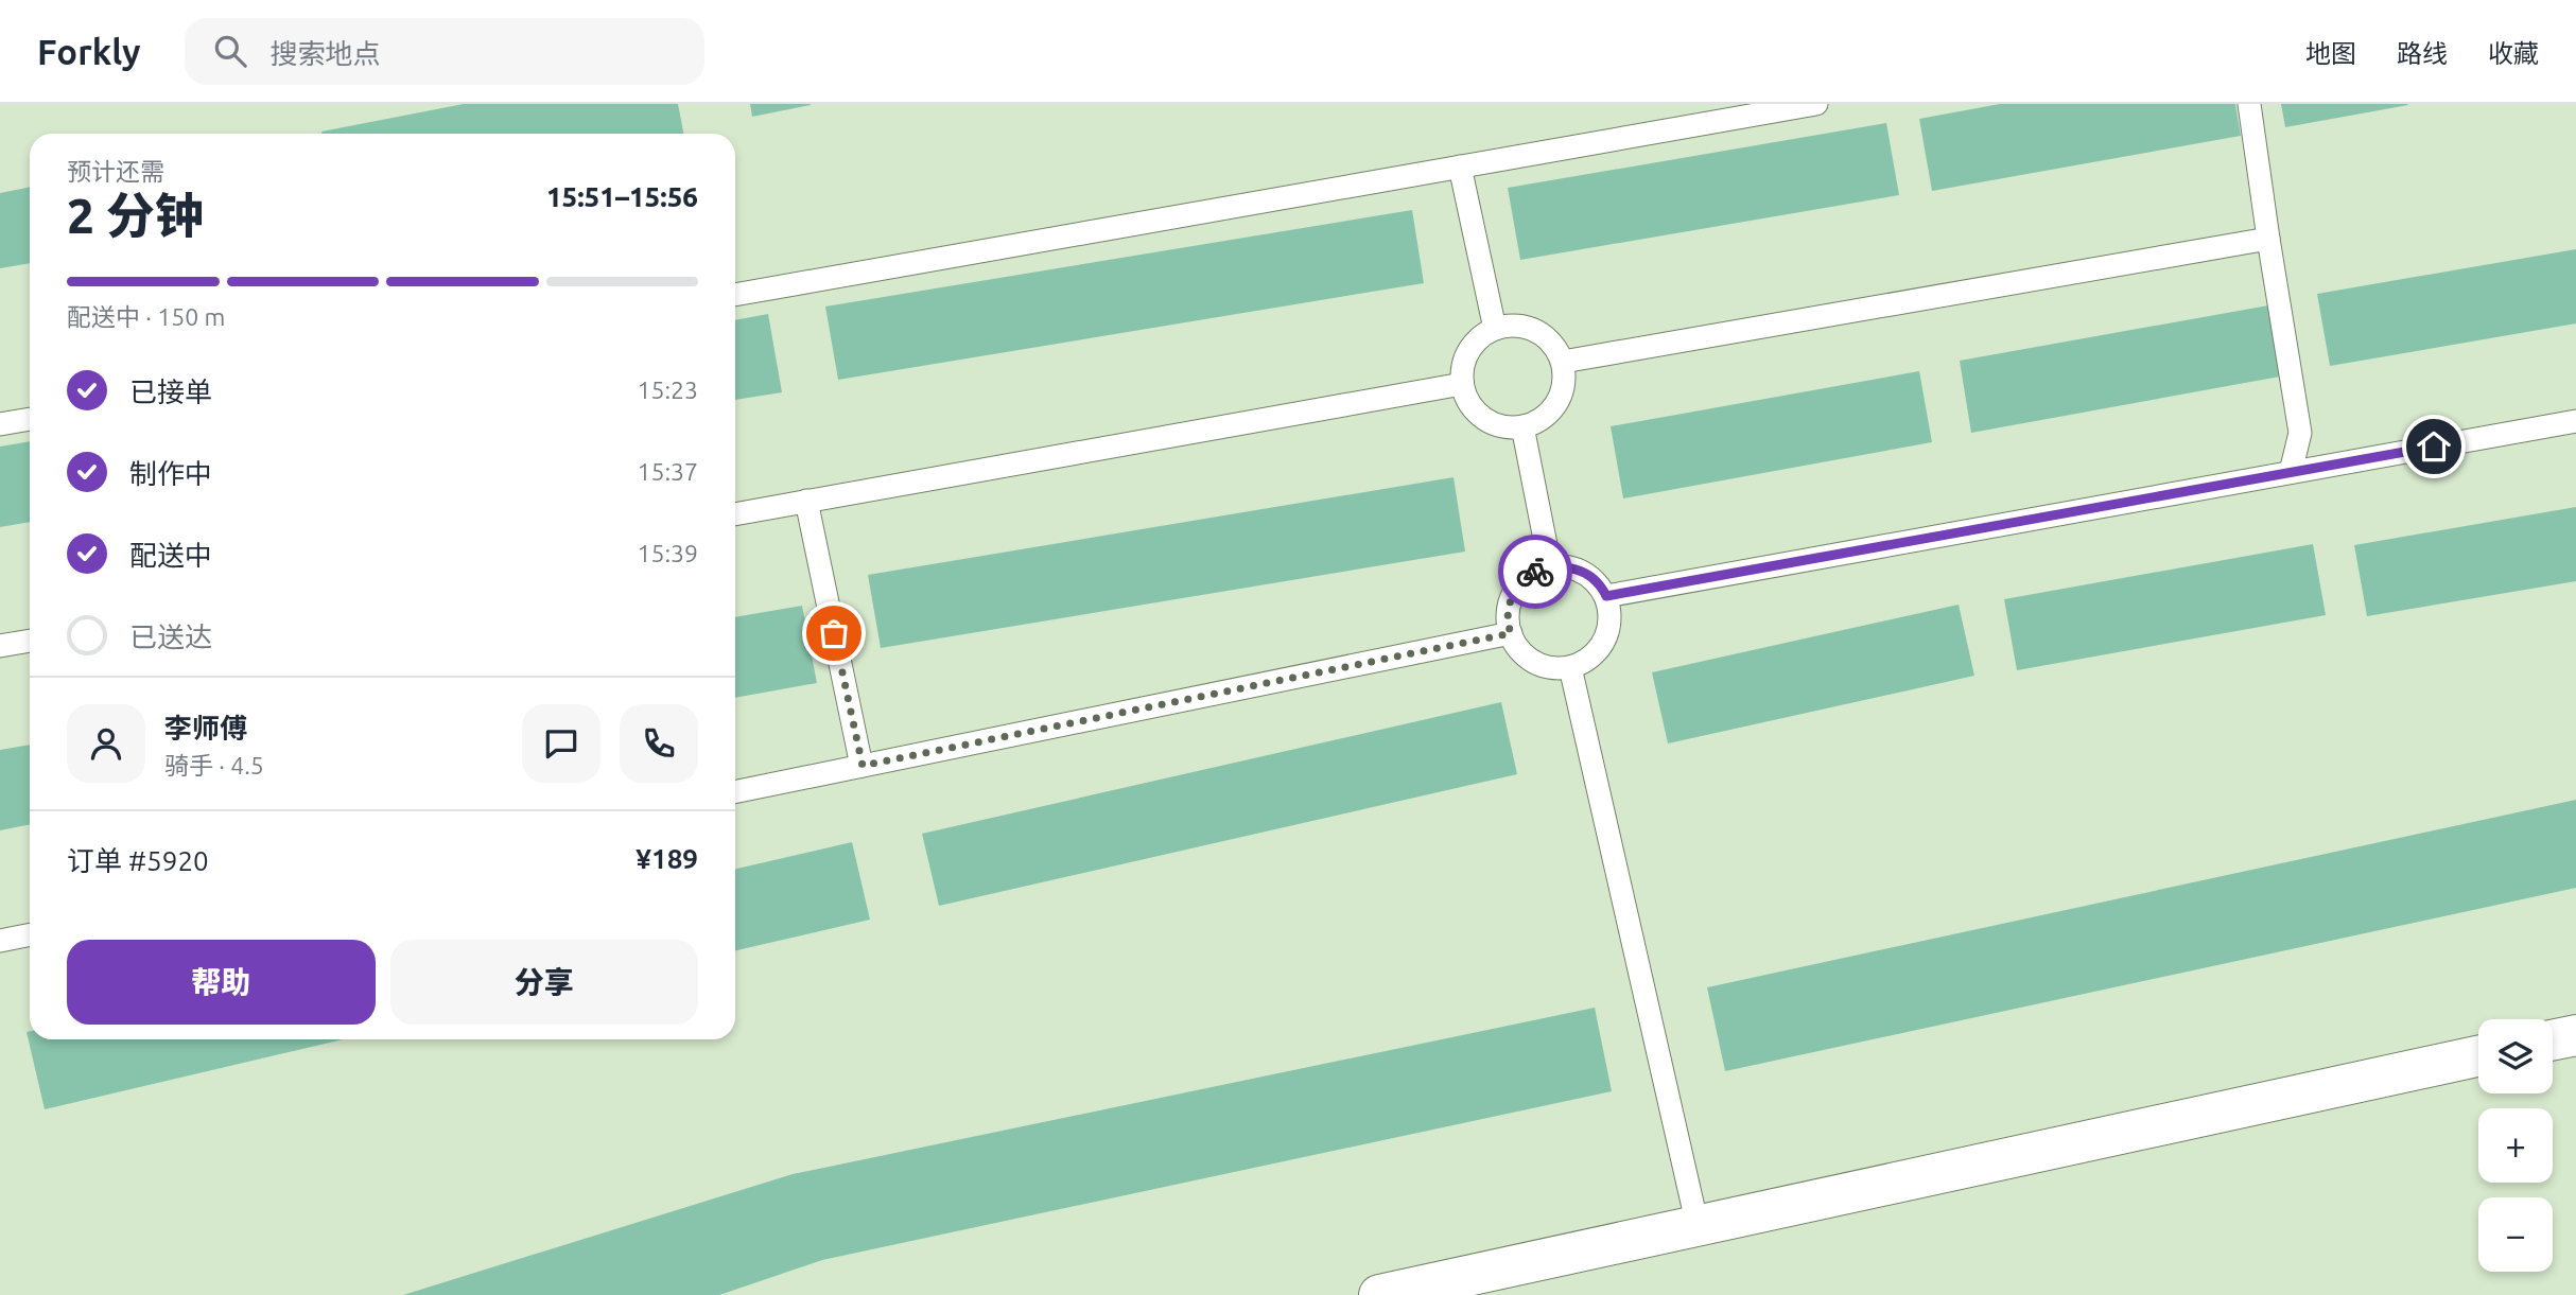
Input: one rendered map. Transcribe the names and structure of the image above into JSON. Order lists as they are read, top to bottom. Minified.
{"page":{"header":"Forkly","search":"搜索地点","nav":["地图","路线","收藏"],"heading":["2 分钟","预计还需","15:51–15:56"],"panel":["李师傅","骑手 · 4.5","订单 #5920","¥189"],"bar":"配送中 · 150 m","list":[["已接单","15:23"],["制作中","15:37"],["配送中","15:39"],"已送达"],"buttons":["帮助","分享"],"map_buttons":["+","−"]}}
